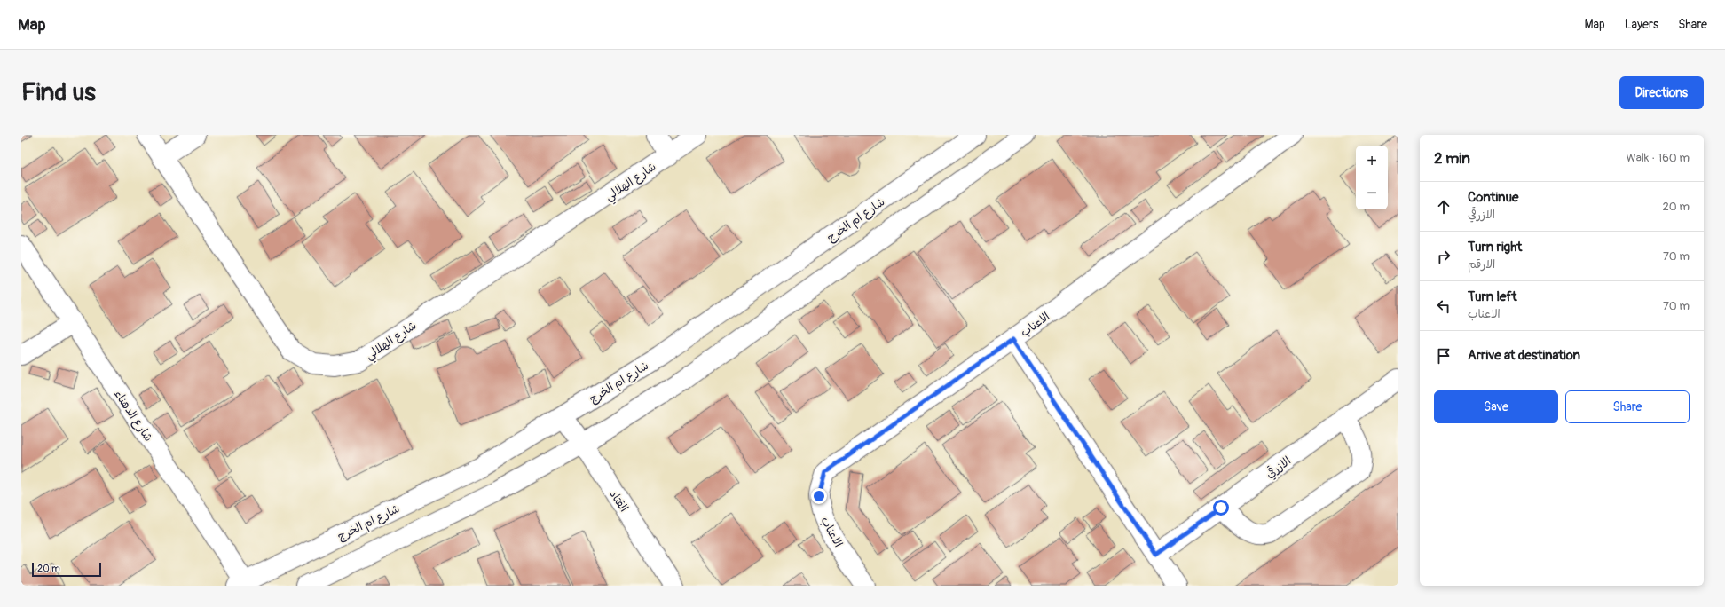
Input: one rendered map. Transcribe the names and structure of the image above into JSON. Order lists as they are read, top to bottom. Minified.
{"streets":{"street":["شارع الهلالي","شارع ام الخرج","الاعناب","شارع الدهناء","الازرقي","القتاد"]},"crossings":[["شارع ام الخرج","شارع الدهناء"],["شارع ام الخرج","القتاد"]],"scale_bar":"20 m","page":{"header":"Map","nav":["Map","Layers","Share"],"buttons":["Directions",["Save","Share"]],"title":"Find us","heading":["2 min","Walk · 160 m"],"map_buttons":["+","−"],"list":[["Continue","الازرقي","20 m"],["Turn right","الارقم","70 m"],["Turn left","الاعناب","70 m"],"Arrive at destination"],"scale":"20 m"}}
